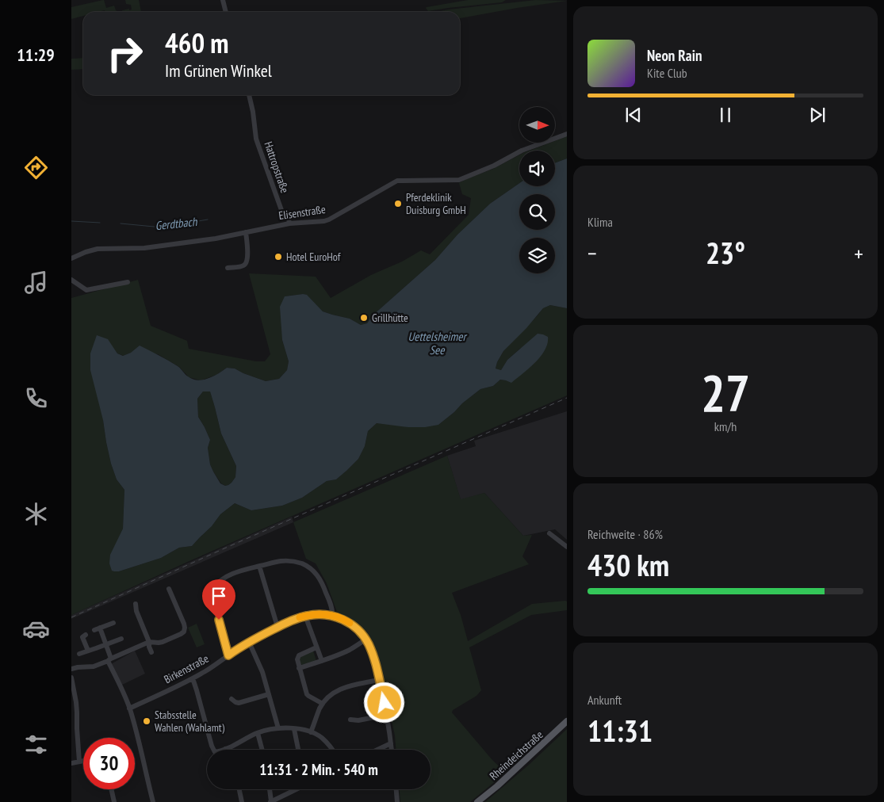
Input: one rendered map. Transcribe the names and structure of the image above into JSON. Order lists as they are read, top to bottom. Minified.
{"streets":{"main road":["Rheindeichstraße"],"street":["Hattropstraße","Elisenstraße","Birkenstraße"]},"crossings":[["Hattropstraße","Elisenstraße"]],"water":["Gerdtbach","Uettelsheimer See"],"places":["Pferdeklinik Duisburg GmbH","Hotel EuroHof","Grillhütte","Stabsstelle Wahlen (Wahlamt)"],"north":"right","page":{"tabs":"11:29","turn":["460 m","Im Grünen Winkel"],"song":["Neon Rain","Kite Club"],"tile":["Klima",["27","km/h"],["Reichweite · 86%","430 km"],["Ankunft","11:31"]],"heat":["−","23°","+"],"limit":"30","trip":"11:31 · 2 Min. · 540 m"}}
